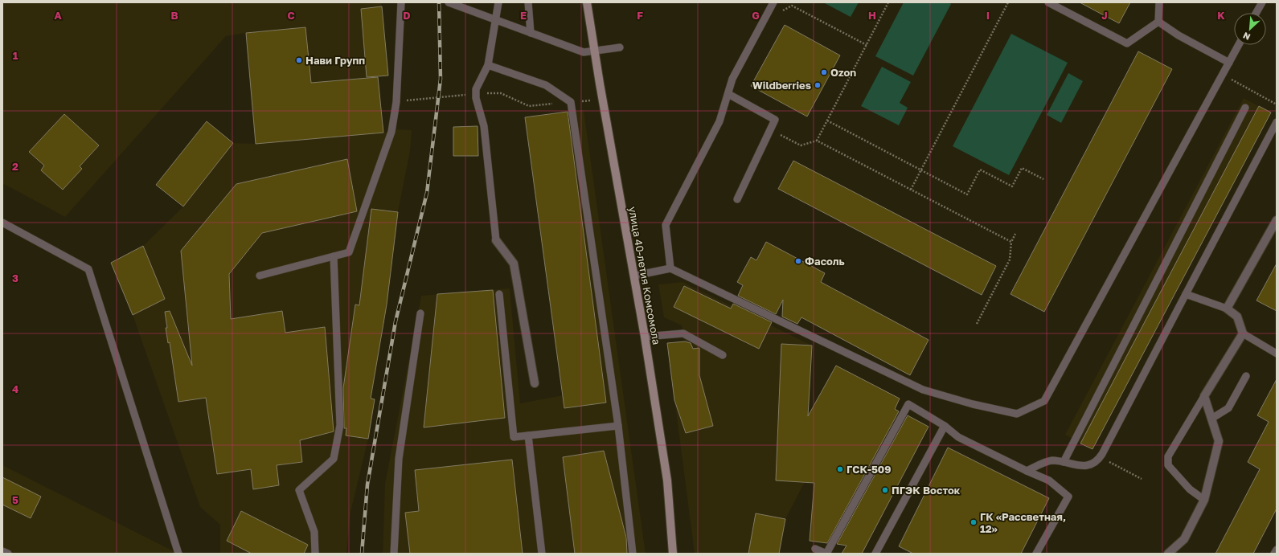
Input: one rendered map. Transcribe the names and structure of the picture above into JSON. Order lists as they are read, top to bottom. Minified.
{"streets":{"main road":["улица 40-летия Комсомола"]},"places":["Нави Групп","Ozon","Wildberries","Фасоль","ГСК-509","ПГЭК Восток","ГК «Рассветная, 12»"],"north":"bottom left","grid":{"columns":["A","B","C","D","E","F","G","H","I","J","K"],"rows":["1","2","3","4","5"]}}
